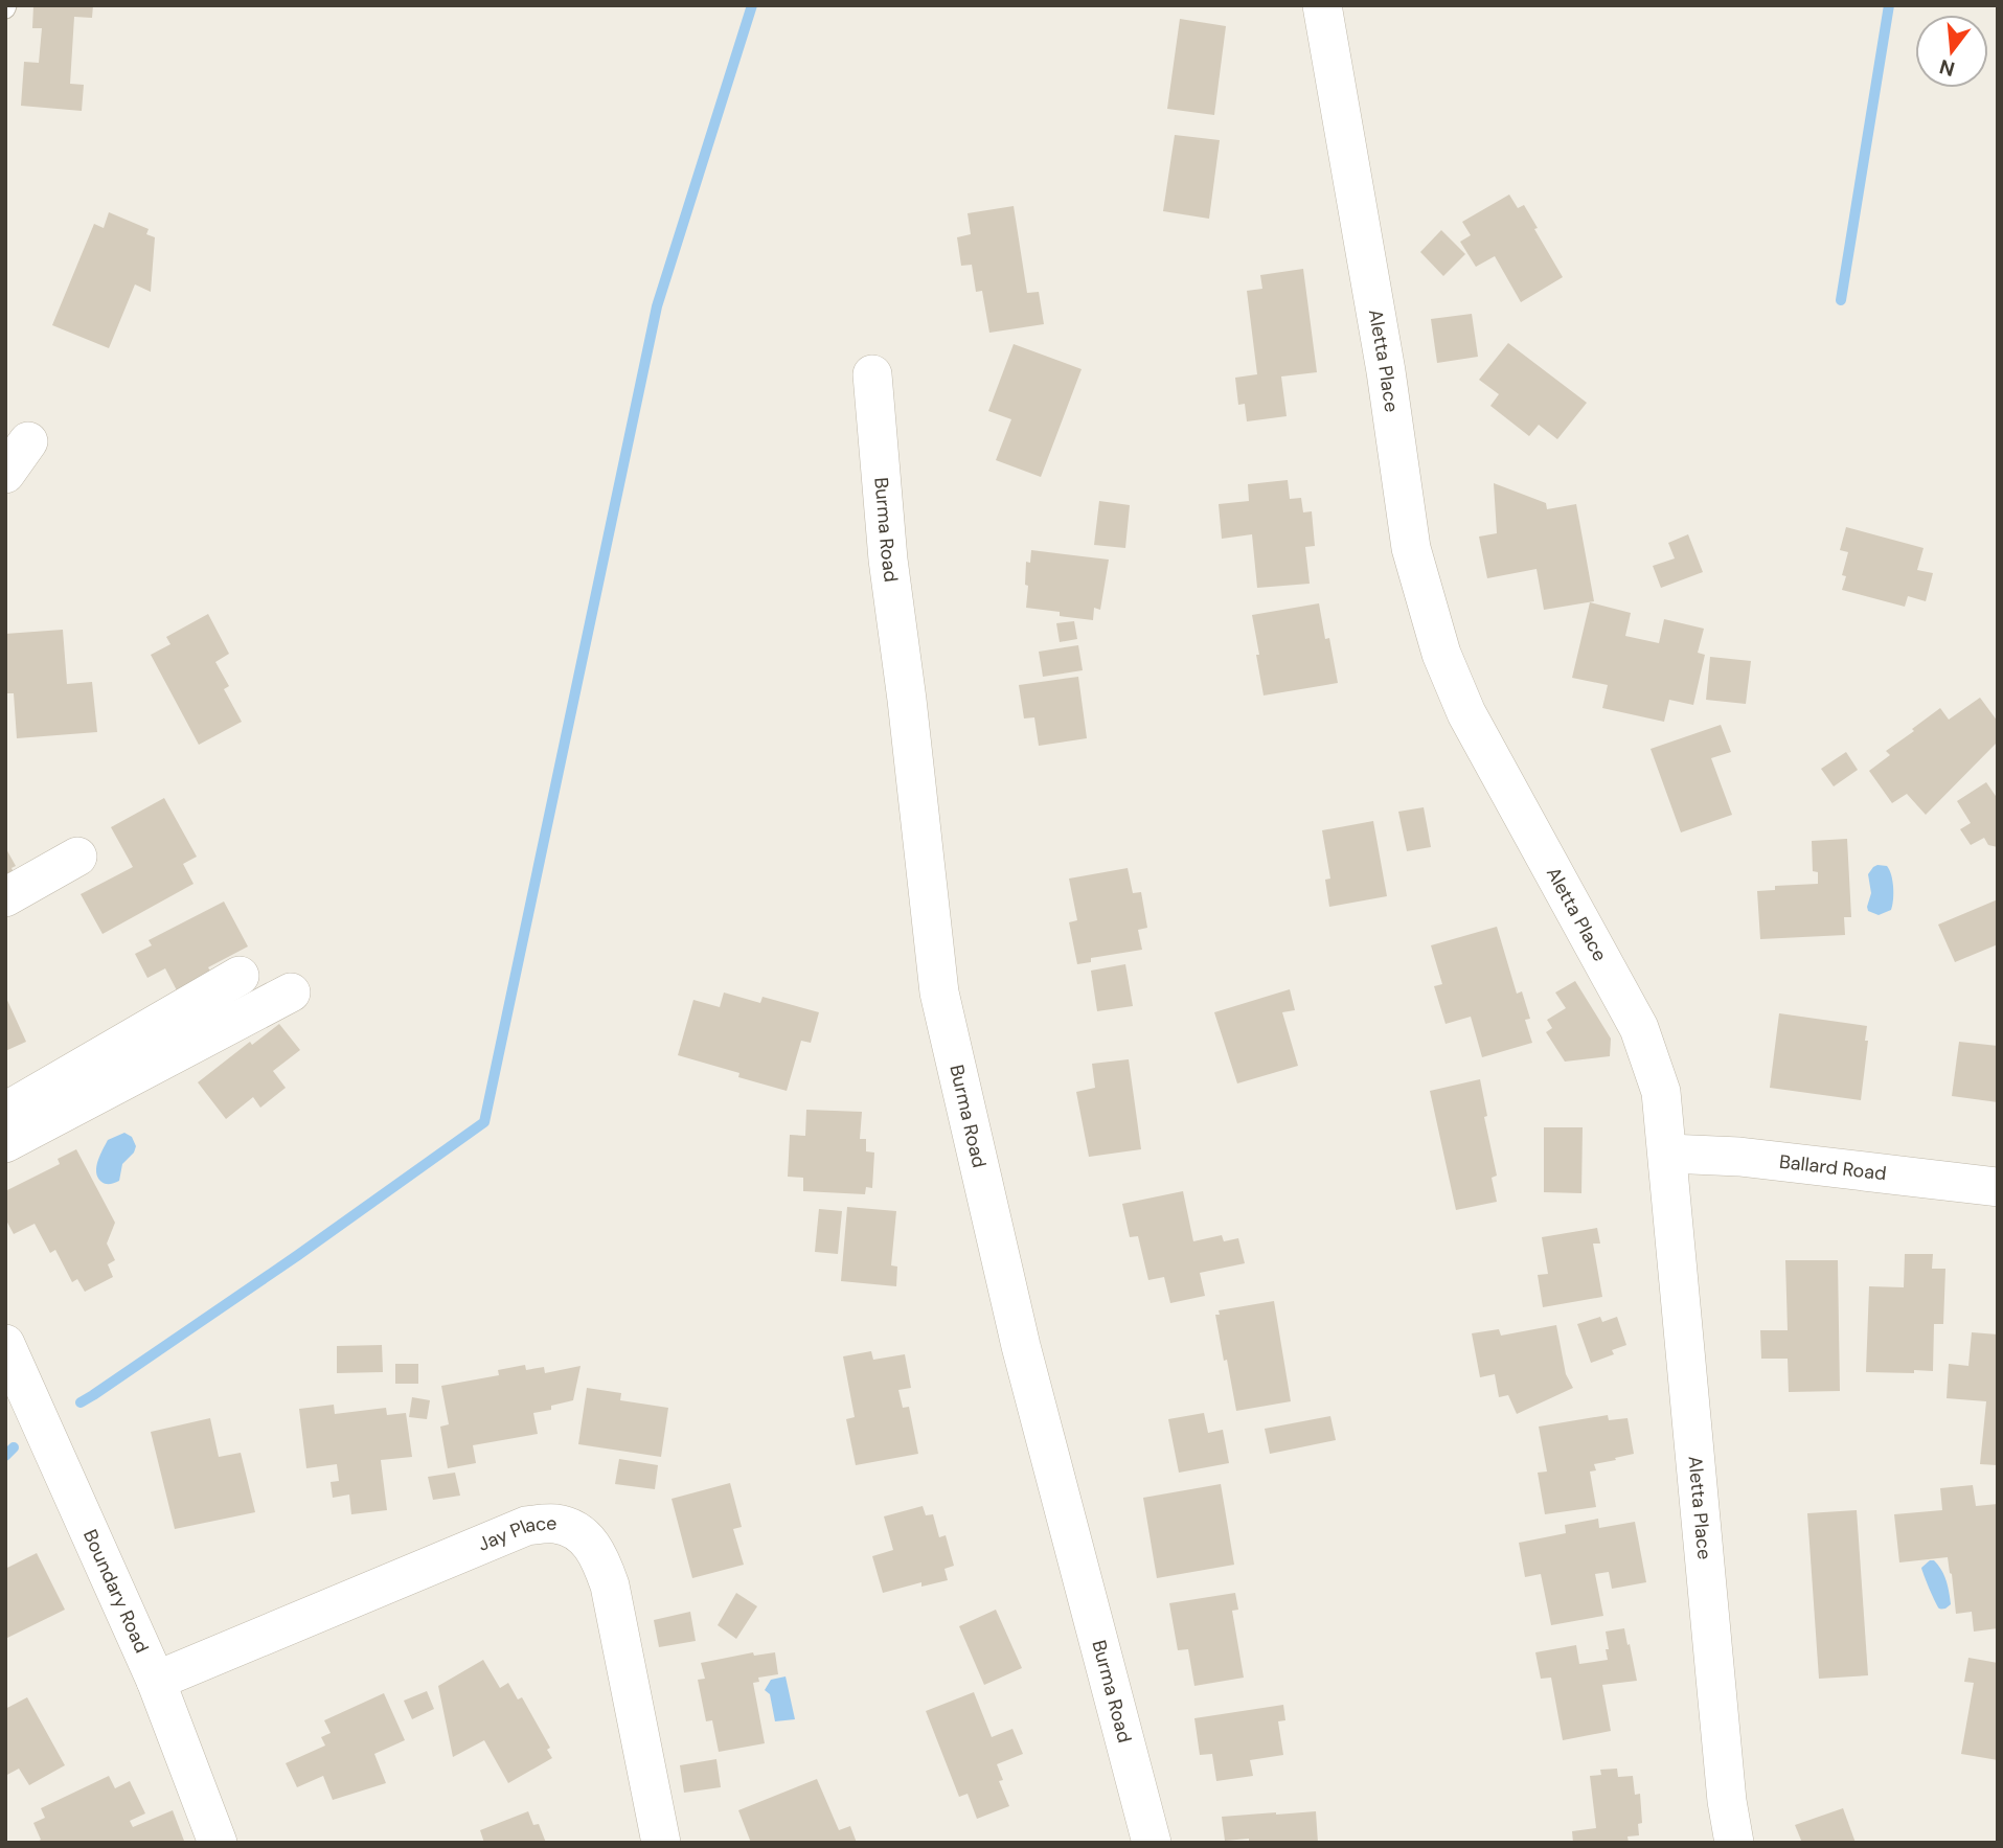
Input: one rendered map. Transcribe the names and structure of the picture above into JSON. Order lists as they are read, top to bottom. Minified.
{"streets":{"street":["Aletta Place","Burma Road","Ballard Road","Jay Place","Boundary Road"]},"crossings":[["Aletta Place","Ballard Road"],["Jay Place","Boundary Road"]],"north":"bottom"}
